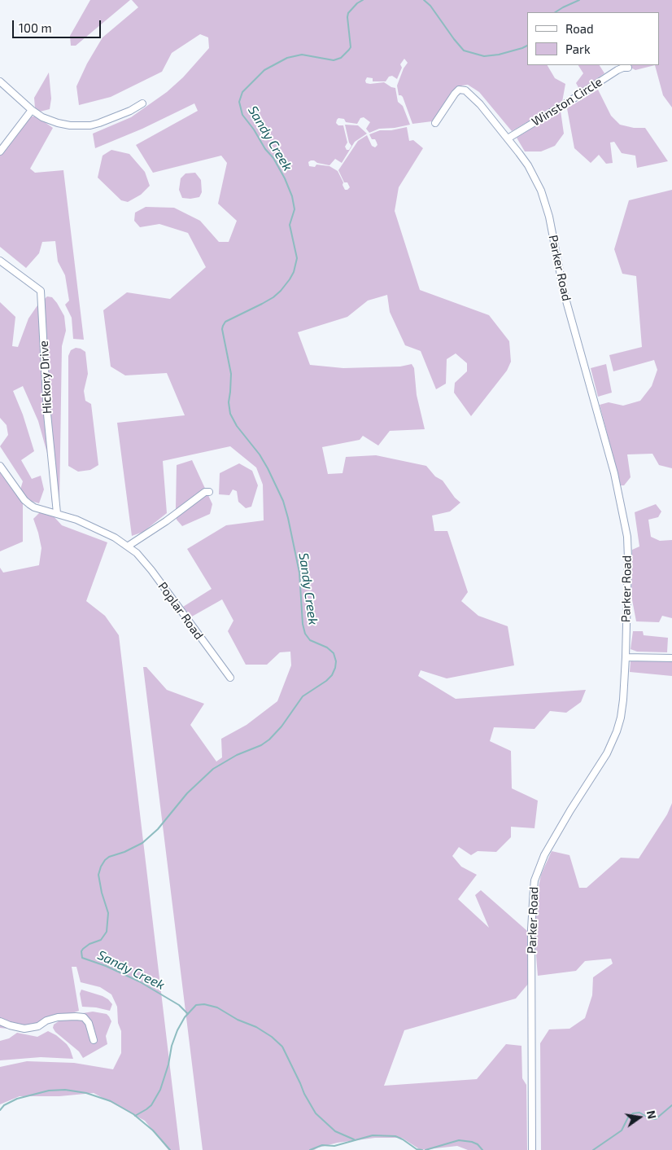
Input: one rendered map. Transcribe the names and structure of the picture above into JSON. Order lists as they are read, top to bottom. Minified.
{"streets":{"street":["Winston Circle","Parker Road","Hickory Drive","Poplar Road"]},"crossings":[["Winston Circle","Parker Road"],["Hickory Drive","Poplar Road"]],"water":["Sandy Creek"],"legend":["Road","Park"],"scale_bar":"100 m","north":"right"}
